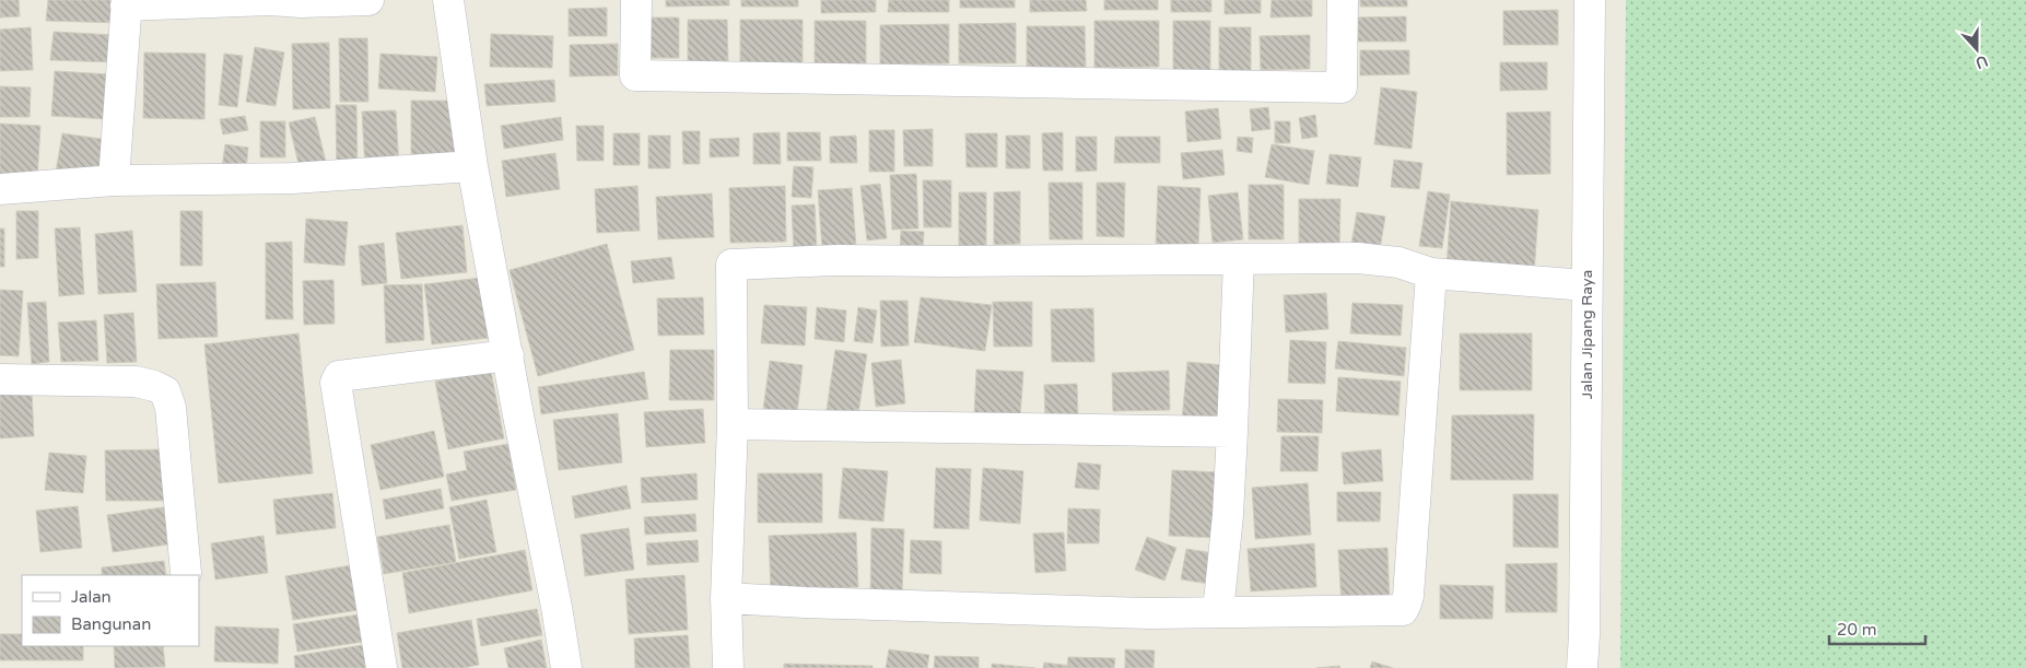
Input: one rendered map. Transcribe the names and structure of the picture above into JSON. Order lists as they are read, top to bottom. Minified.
{"streets":{"street":["Jalan Jipang Raya"]},"legend":["Jalan","Bangunan"],"scale_bar":"20 m","north":"bottom"}
